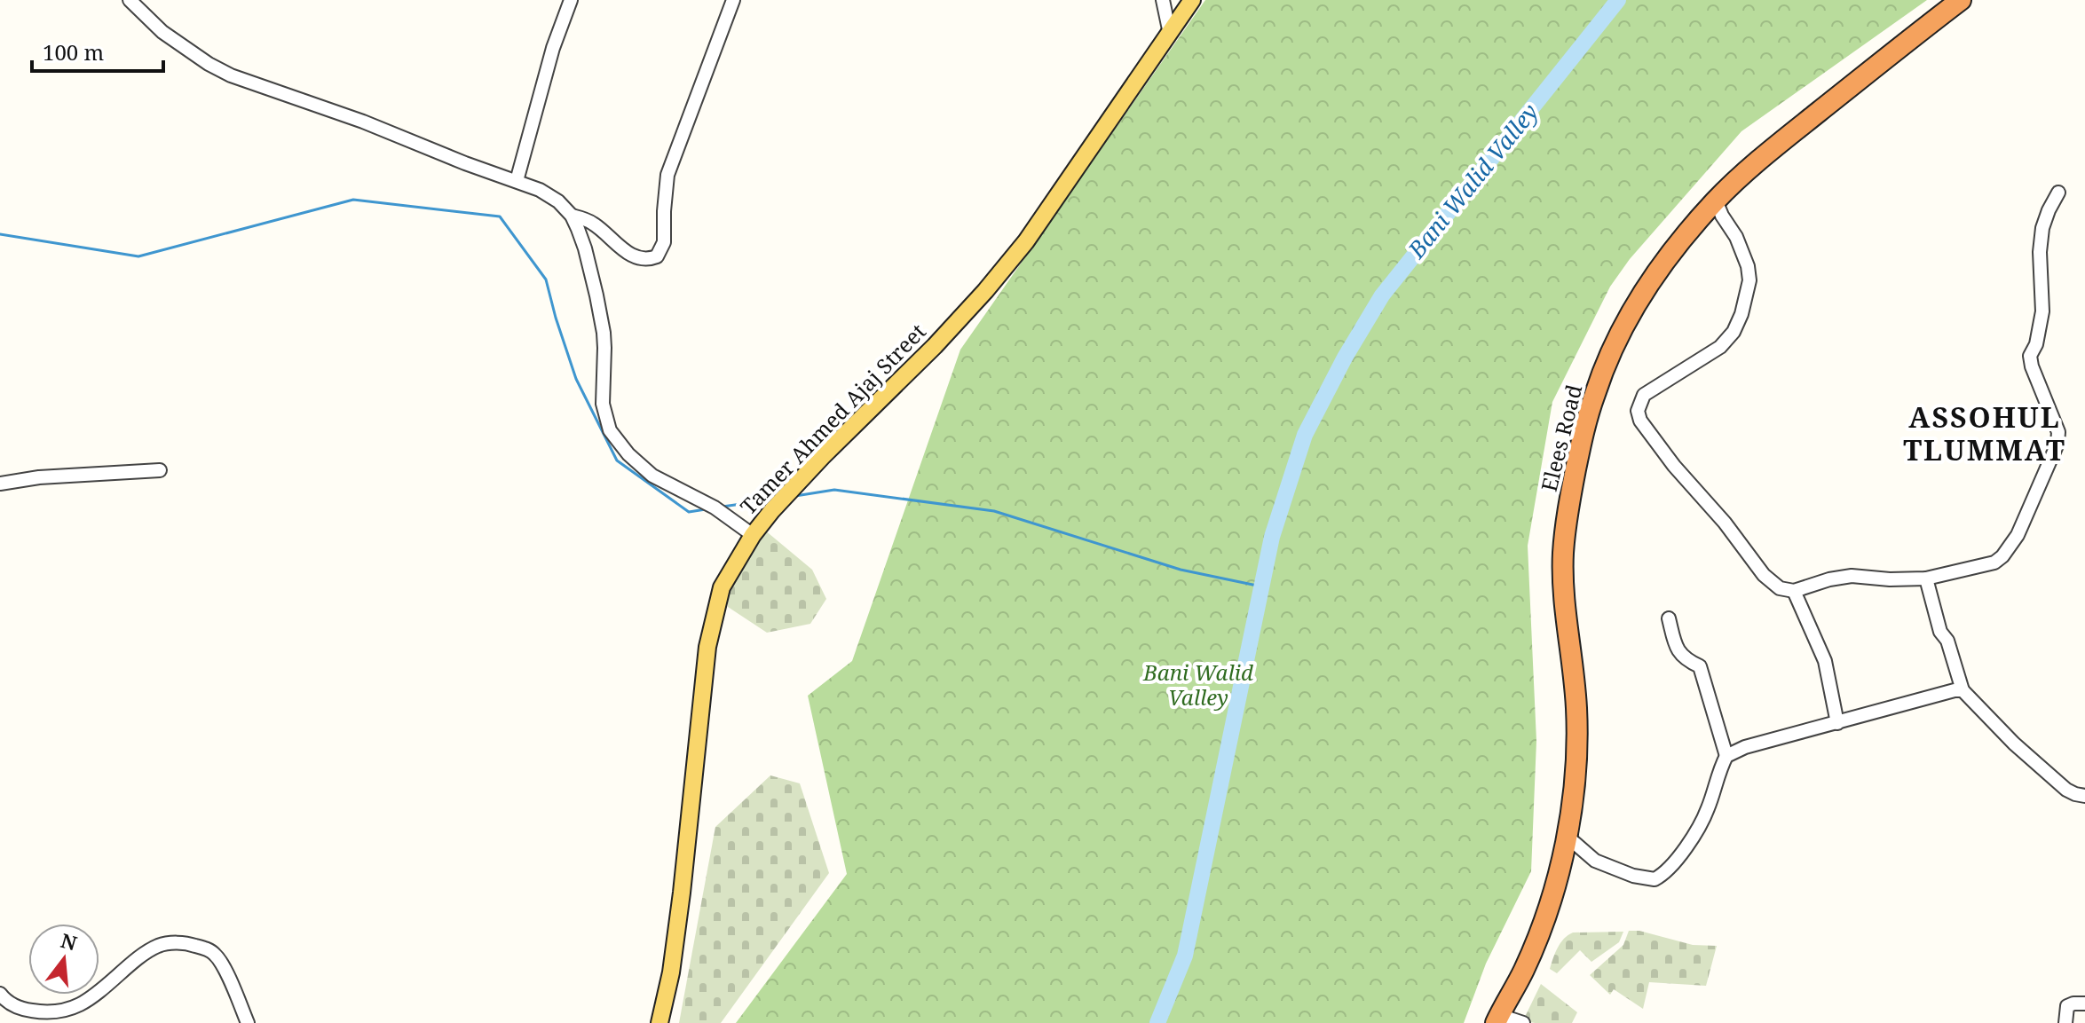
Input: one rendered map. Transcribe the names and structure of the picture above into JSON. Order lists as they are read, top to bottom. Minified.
{"streets":{"highway":["Elees Road"],"main road":["Tamer Ahmed Ajaj Street"]},"districts":["ASSOHUL TLUMMAT"],"water":["Bani Walid Valley"],"parks":["Bani Walid Valley"],"scale_bar":"100 m","north":"top"}
